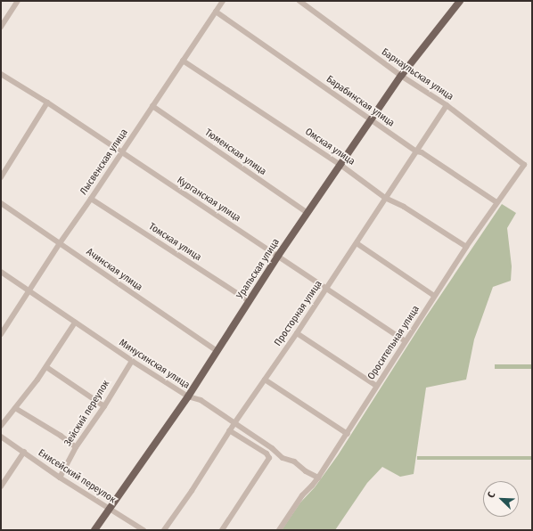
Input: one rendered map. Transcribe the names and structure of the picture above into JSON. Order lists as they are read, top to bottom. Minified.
{"streets":{"main road":["Уральская улица"],"street":["Барнаульская улица","Барабинская улица","Омская улица","Тюменская улица","Лысвенская улица","Курганская улица","Томская улица","Ачинская улица","Просторная улица","Оросительная улица","Минусинская улица","Зейский переулок","Енисейский переулок"]},"crossings":[["Барнаульская улица","Уральская улица"],["Барнаульская улица","Просторная улица"],["Барнаульская улица","Оросительная улица"],["Барабинская улица","Лысвенская улица"],["Барабинская улица","Уральская улица"],["Барабинская улица","Просторная улица"],["Барабинская улица","Оросительная улица"],["Омская улица","Лысвенская улица"],["Омская улица","Уральская улица"],["Омская улица","Просторная улица"],["Омская улица","Оросительная улица"],["Тюменская улица","Лысвенская улица"],["Тюменская улица","Уральская улица"],["Лысвенская улица","Курганская улица"],["Лысвенская улица","Томская улица"],["Лысвенская улица","Ачинская улица"],["Лысвенская улица","Минусинская улица"],["Курганская улица","Уральская улица"],["Курганская улица","Просторная улица"],["Курганская улица","Оросительная улица"],["Томская улица","Уральская улица"],["Уральская улица","Ачинская улица"],["Уральская улица","Минусинская улица"],["Уральская улица","Енисейский переулок"],["Просторная улица","Минусинская улица"],["Оросительная улица","Минусинская улица"],["Минусинская улица","Зейский переулок"],["Зейский переулок","Енисейский переулок"]],"north":"top left"}
